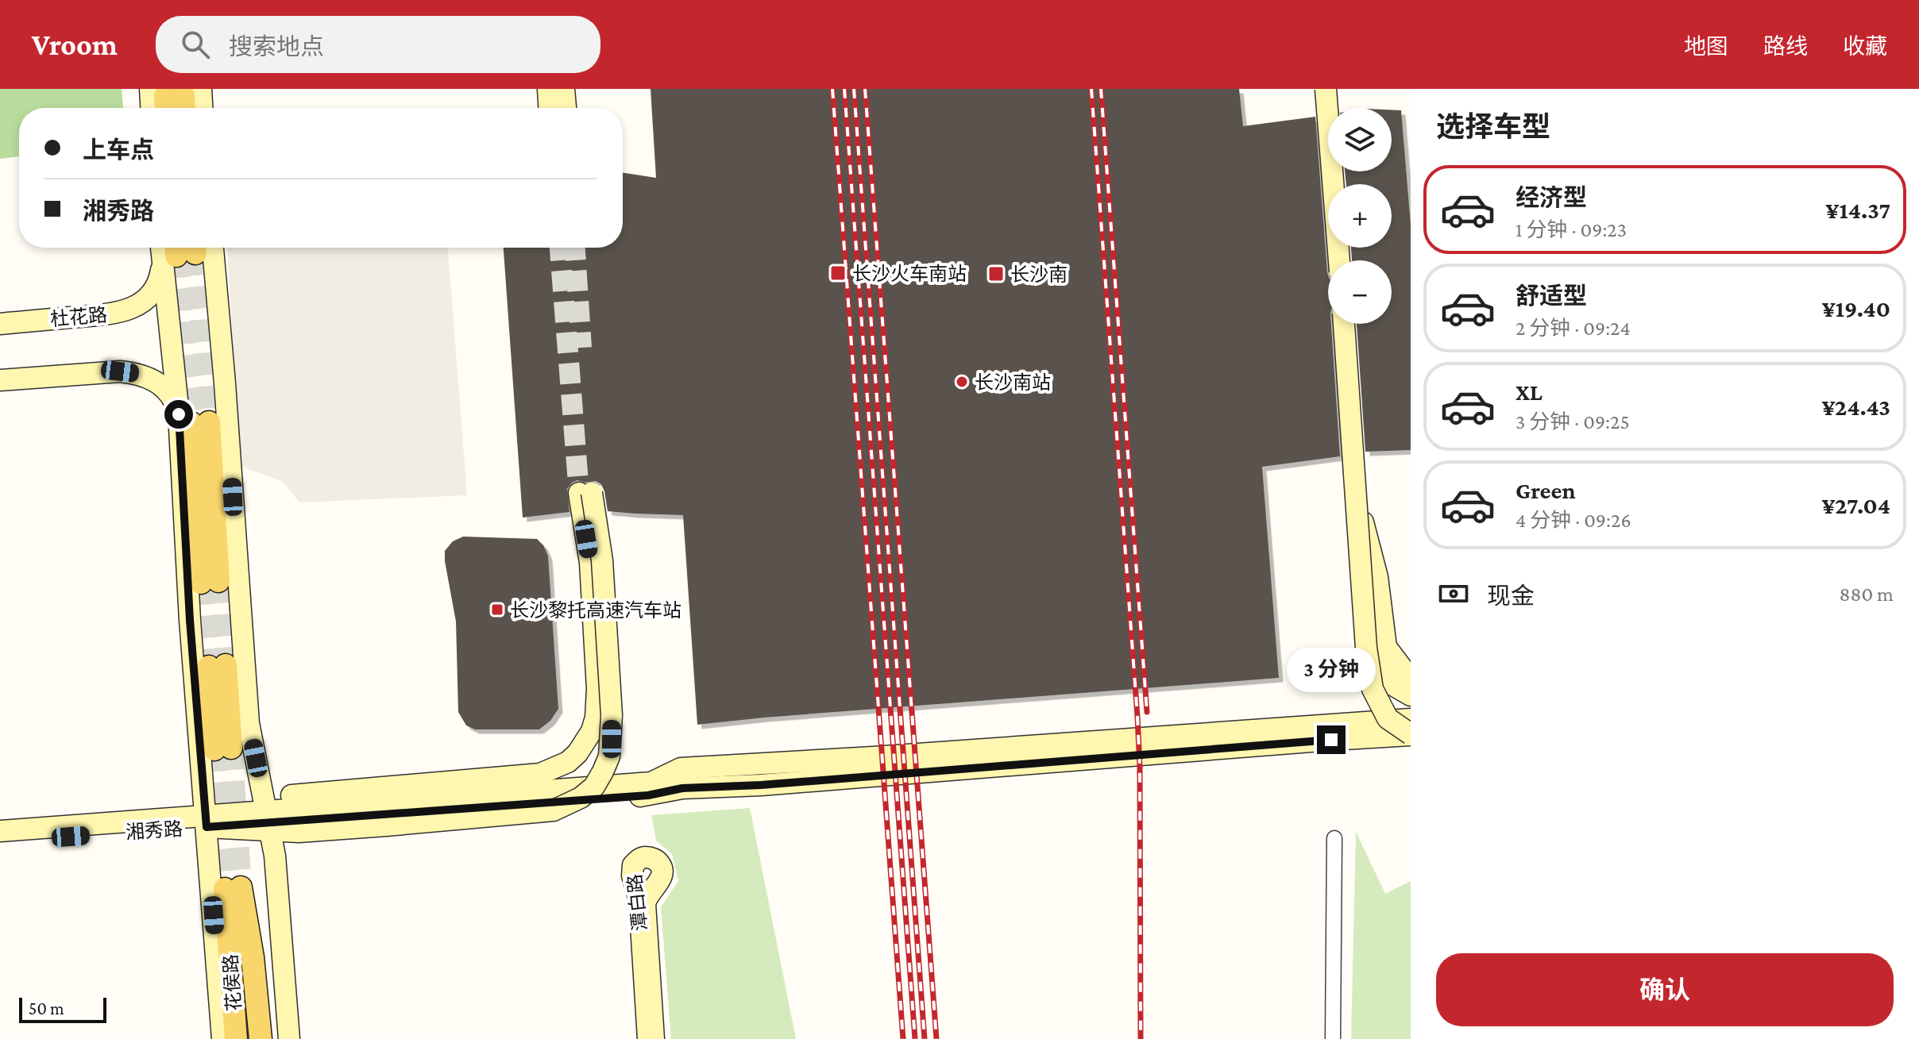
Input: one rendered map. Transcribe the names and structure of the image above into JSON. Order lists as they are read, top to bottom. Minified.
{"streets":{"main road":["杜花路","湘秀路","潭白路","花侯路"]},"places":{"transit":["长沙火车南站","长沙南","长沙黎托高速汽车站"],"other":["长沙南站"]},"scale_bar":"50 m","page":{"header":"Vroom","search":"搜索地点","nav":["地图","路线","收藏"],"heading":"选择车型","map_buttons":["+","−"],"banner":["上车点","湘秀路"],"list":[{"name":"经济型","note":"1 分钟 · 09:23","value":"¥14.37"},{"name":"舒适型","note":"2 分钟 · 09:24","value":"¥19.40"},{"name":"XL","note":"3 分钟 · 09:25","value":"¥24.43"},{"name":"Green","note":"4 分钟 · 09:26","value":"¥27.04"}],"pay":["现金","880 m"],"bubble":"3 分钟","buttons":"确认","scale":"50 m"}}
